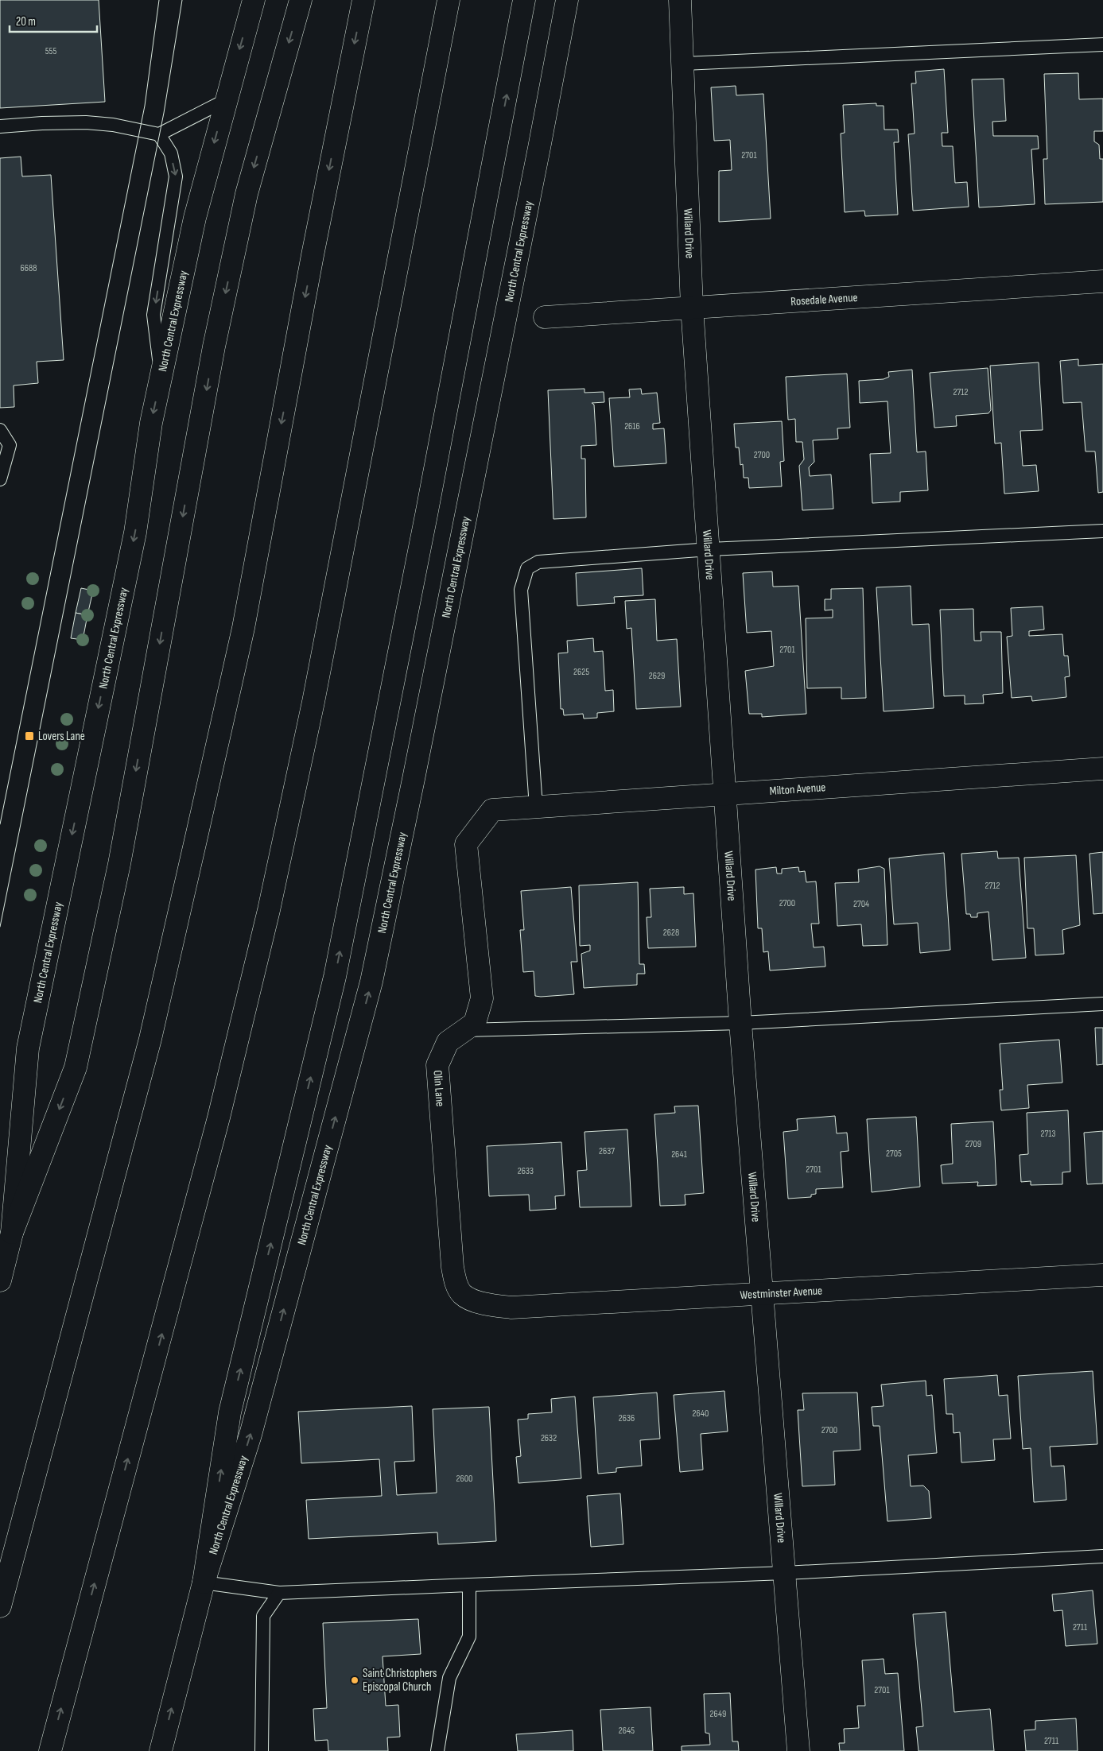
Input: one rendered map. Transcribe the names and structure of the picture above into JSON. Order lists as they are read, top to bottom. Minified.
{"streets":{"main road":["Willard Drive","North Central Expressway","Rosedale Avenue","Milton Avenue","Olin Lane","Westminster Avenue"]},"crossings":[["Willard Drive","Rosedale Avenue"],["Willard Drive","Milton Avenue"],["Willard Drive","Westminster Avenue"],["Milton Avenue","Olin Lane"],["Olin Lane","Westminster Avenue"]],"places":{"transit":["Lovers Lane"],"other":["Saint Christophers Episcopal Church"]},"house_numbers":["555","2701","6688","2712","2616","2700","2701","2625","2629","2712","2700","2704","2628","2713","2709","2637","2705","2641","2701","2633","2640","2636","2700","2632","2600","2711","2701","2649","2645","2711"],"scale_bar":"20 m"}
